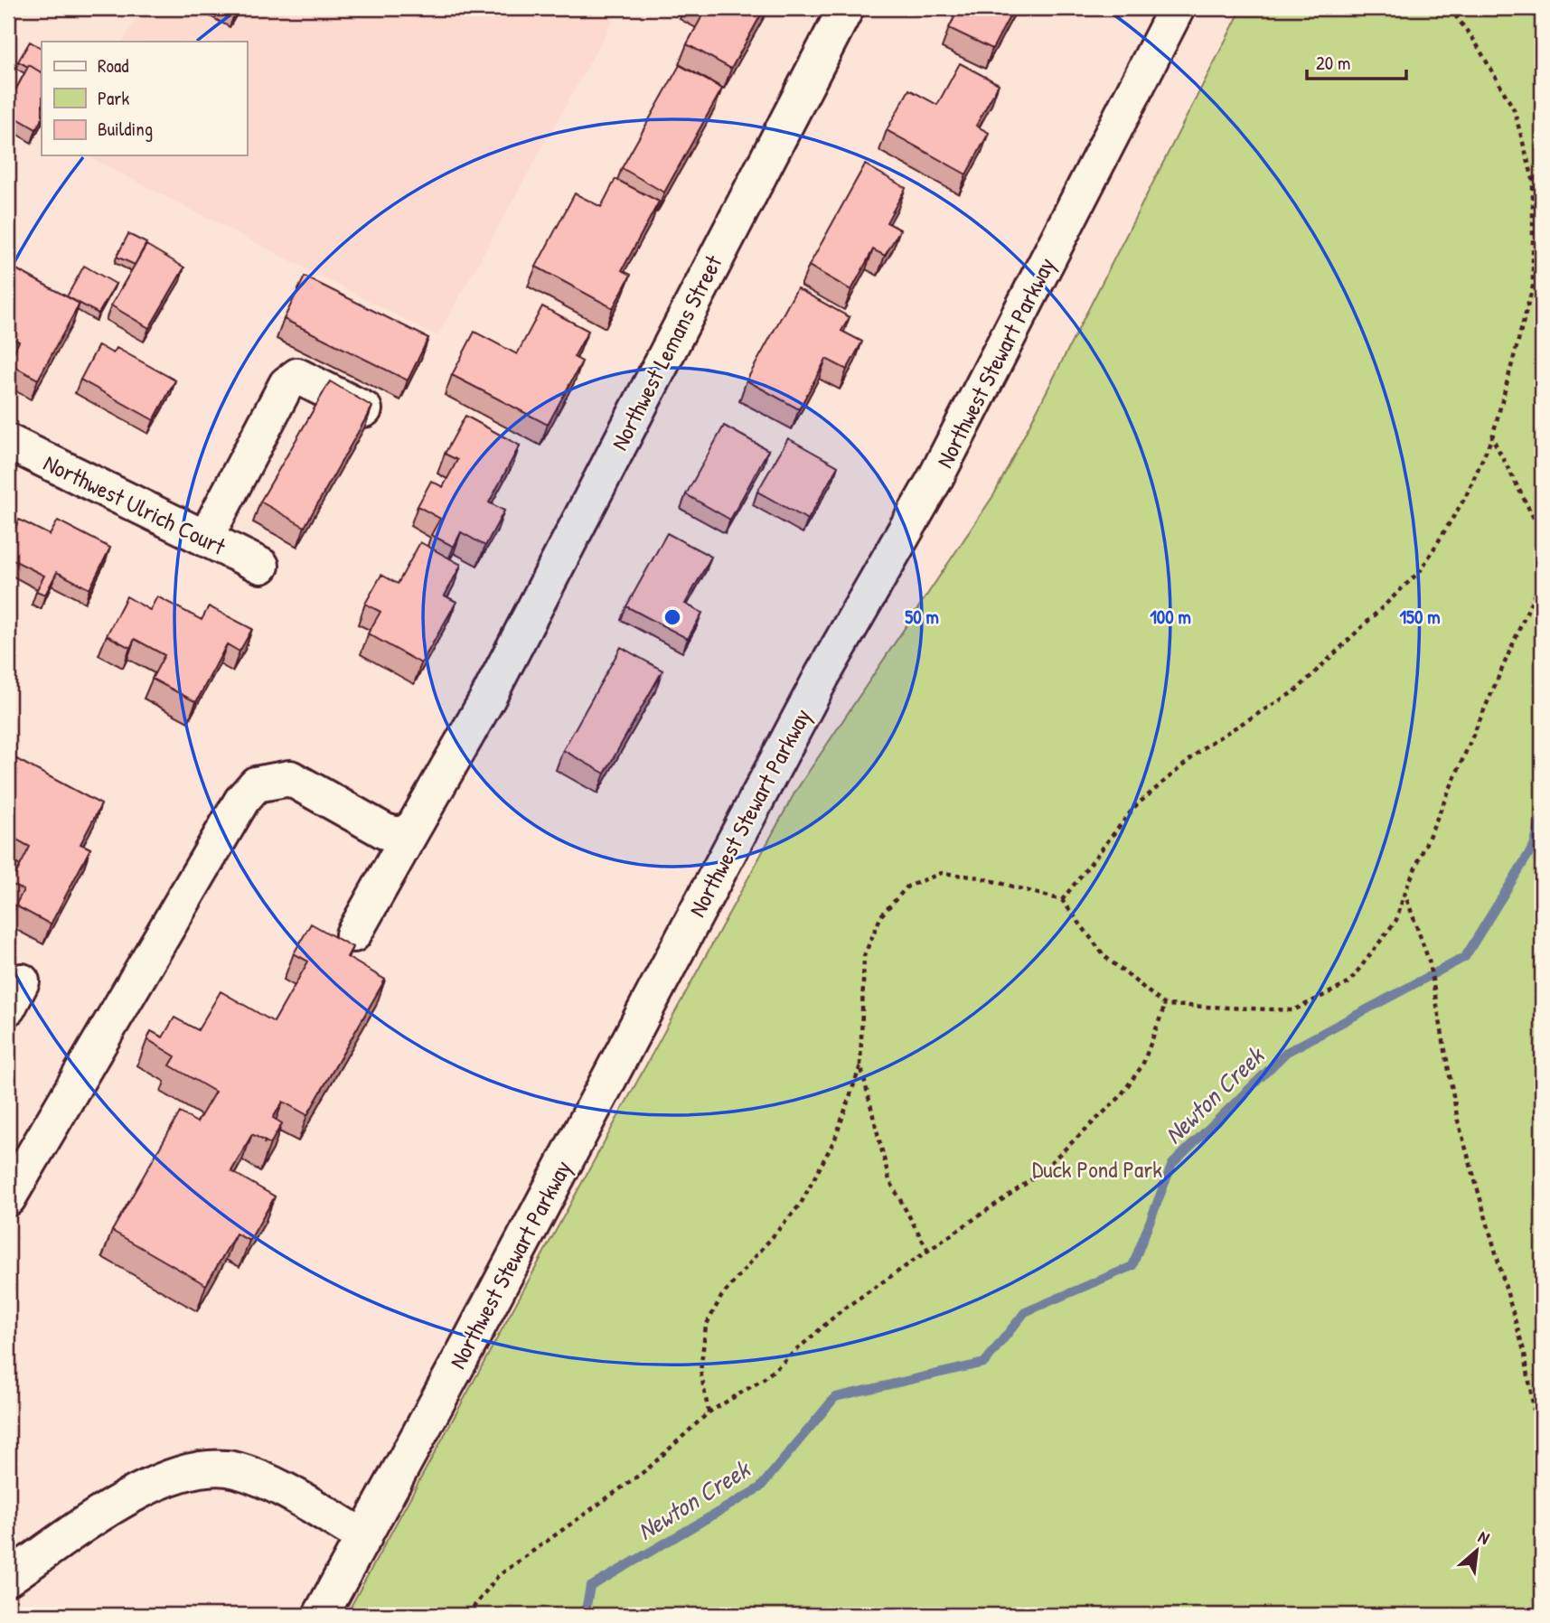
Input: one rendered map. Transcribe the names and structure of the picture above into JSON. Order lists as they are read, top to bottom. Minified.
{"streets":{"street":["Northwest Lemans Street","Northwest Stewart Parkway","Northwest Ulrich Court"]},"water":["Newton Creek"],"parks":["Duck Pond Park"],"legend":["Road","Park","Building"],"scale_bar":"20 m","north":"top right","rings":["50 m","100 m","150 m"]}
